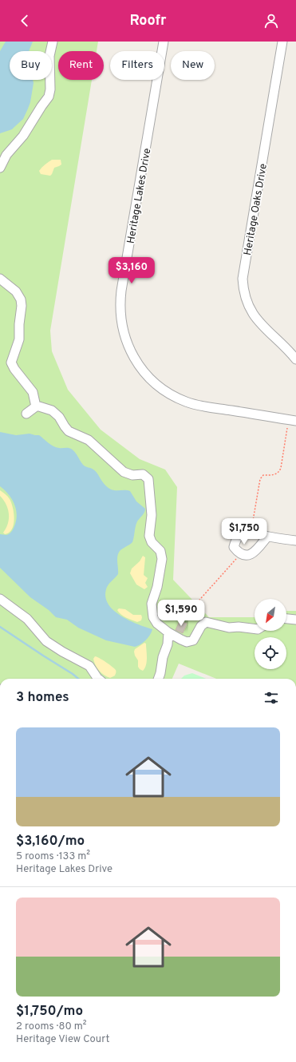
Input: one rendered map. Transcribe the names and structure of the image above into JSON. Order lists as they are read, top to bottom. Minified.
{"streets":{"street":["Heritage Lakes Drive","Heritage Oaks Drive"]},"north":"bottom left","page":{"header":"Roofr","chip":["Buy","Rent","Filters","New"],"price":["$3,160","$1,750","$1,590"],"heading":"3 homes","list":[{"name":"$3,160/mo","note":"5 rooms · 133 m² · Heritage Lakes Drive"},{"name":"$1,750/mo","note":"2 rooms · 80 m² · Heritage View Court"}]}}
